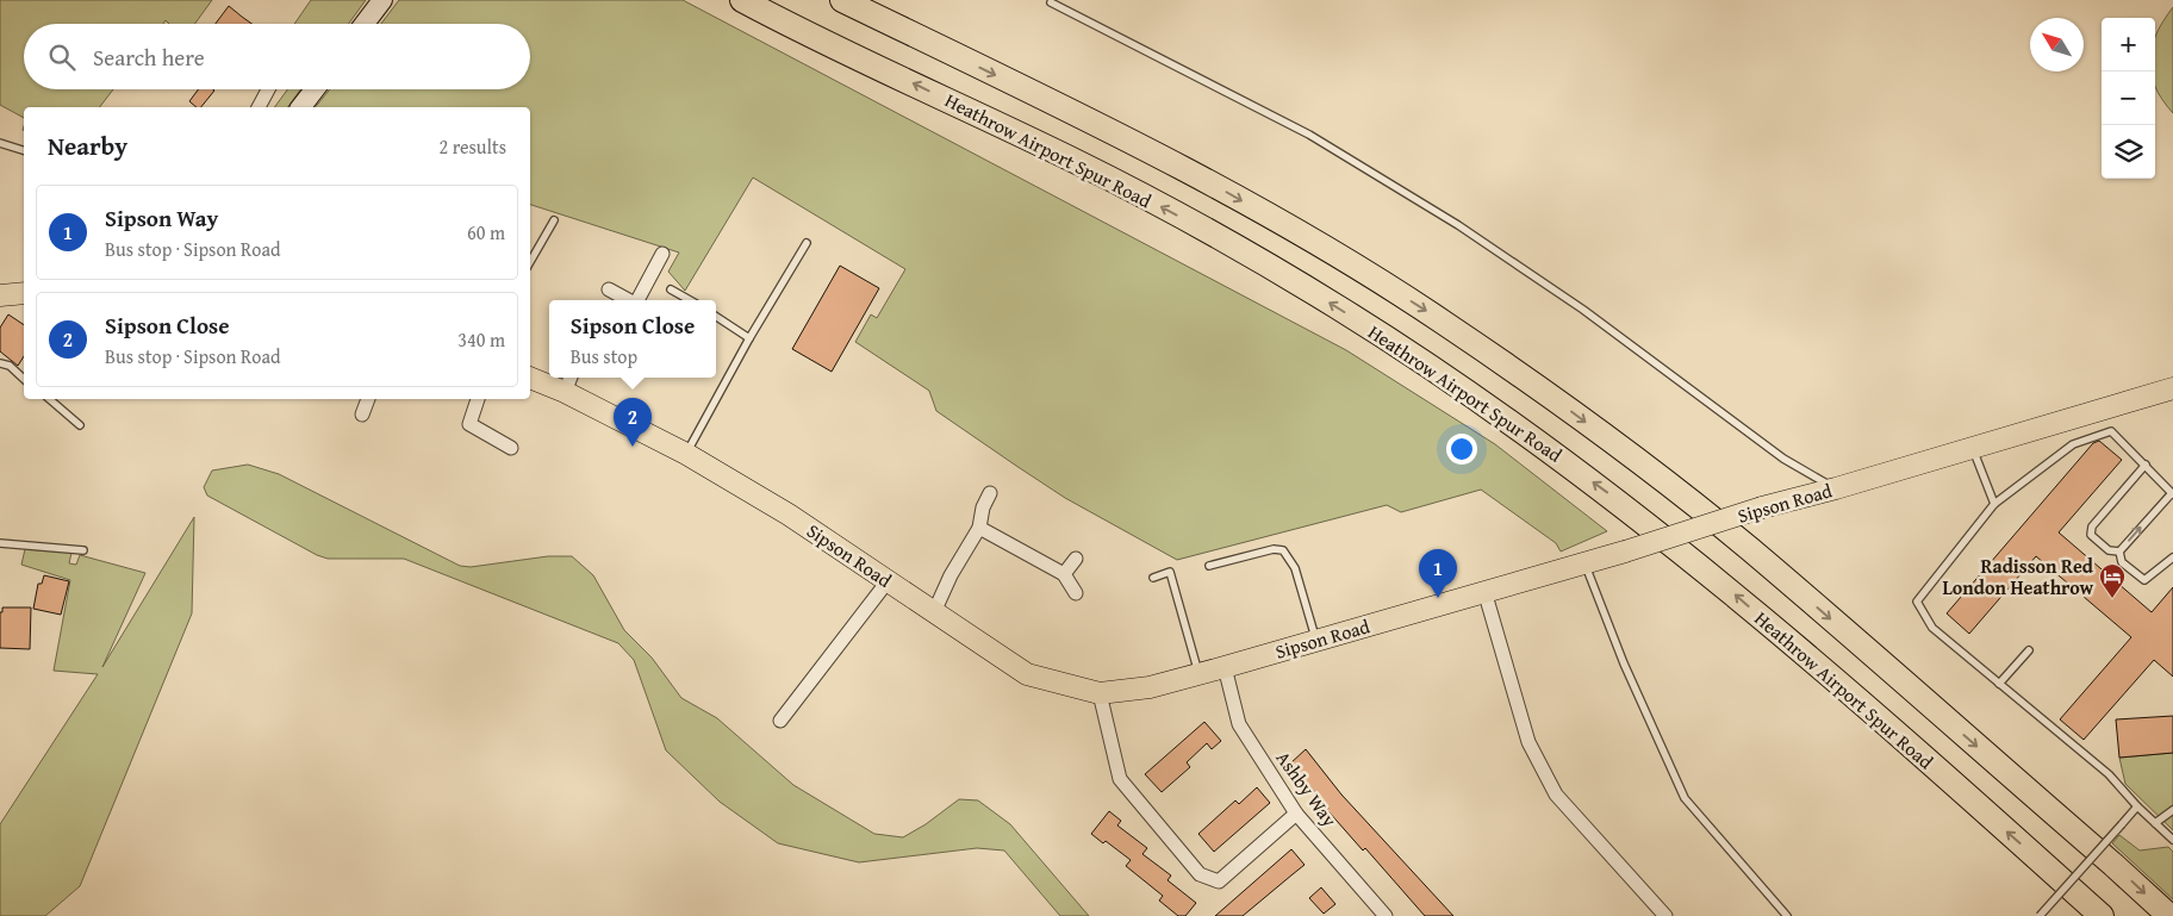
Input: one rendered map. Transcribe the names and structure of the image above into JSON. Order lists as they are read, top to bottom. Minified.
{"streets":{"highway":["Heathrow Airport Spur Road"],"main road":["Sipson Road"],"street":["Ashby Way"]},"crossings":[["Sipson Road","Ashby Way"]],"places":{"hotel":["Radisson Red London Heathrow"]},"north":"top left","page":{"map_buttons":["+","−"],"search":"Search here","heading":["Nearby","2 results"],"list":[{"mark":"1","name":"Sipson Way","note":"Bus stop · Sipson Road","value":"60 m"},{"mark":"2","name":"Sipson Close","note":"Bus stop · Sipson Road","value":"340 m"}],"popup":["Sipson Close","Bus stop"],"pins":["2","1"]}}
